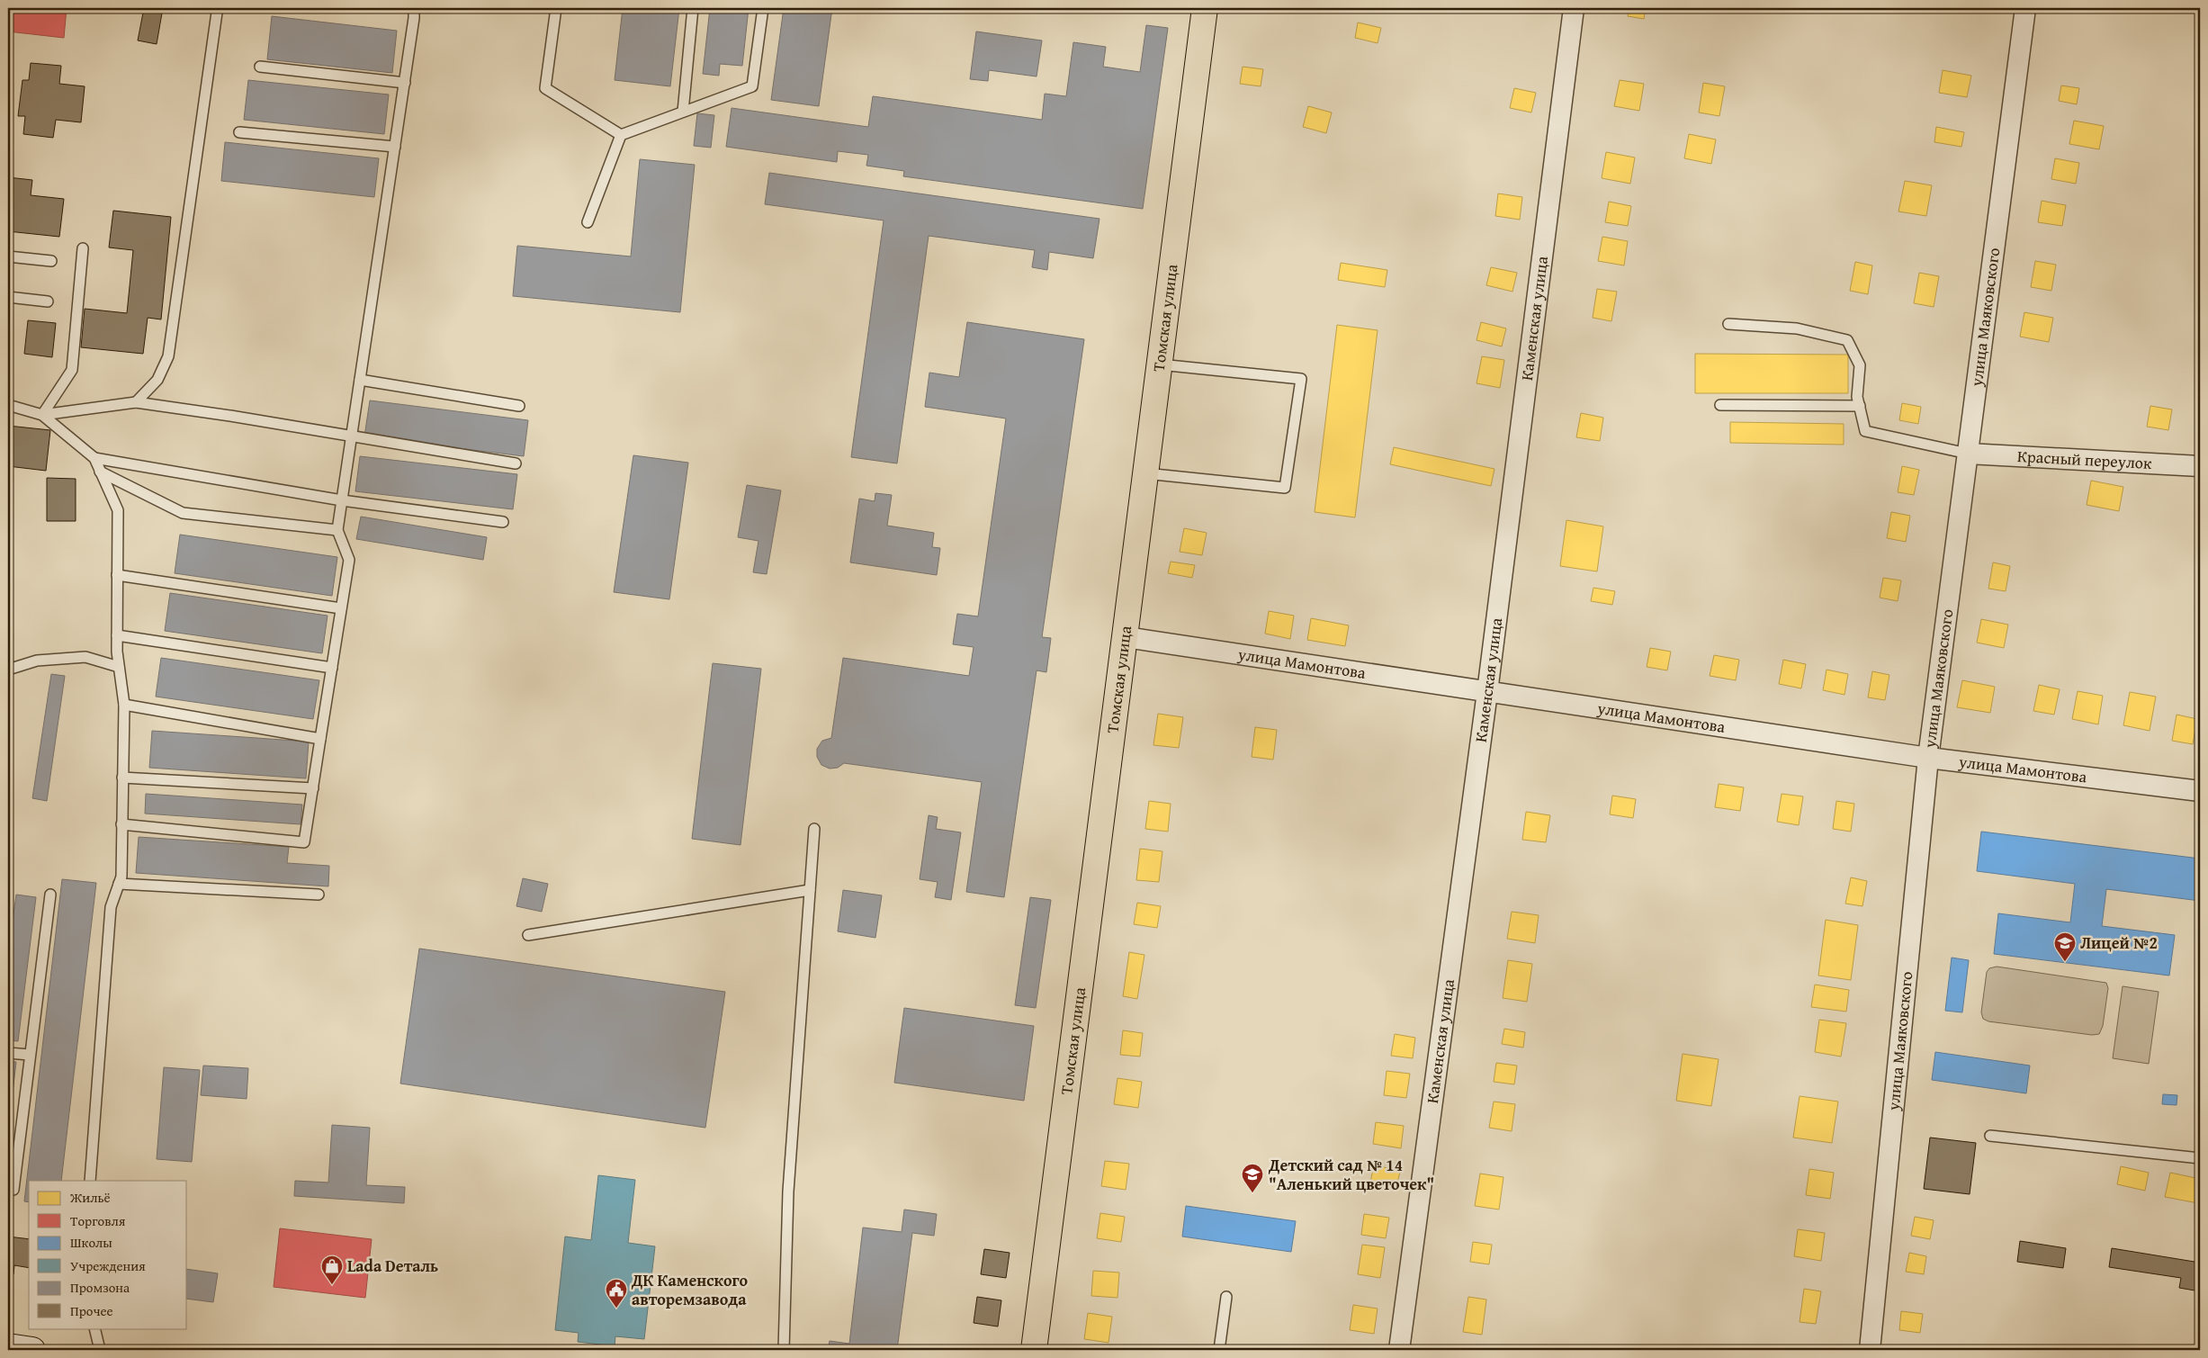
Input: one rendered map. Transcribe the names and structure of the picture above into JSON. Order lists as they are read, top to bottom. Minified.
{"streets":{"main road":["Томская улица"],"street":["улица Маяковского","Каменская улица","Красный переулок","улица Мамонтова"]},"crossings":[["улица Маяковского","Красный переулок"],["улица Маяковского","улица Мамонтова"],["Томская улица","улица Мамонтова"],["Каменская улица","улица Мамонтова"]],"places":{"school or university":["Лицей №2","Детский сад № 14 \"Аленький цветочек\""],"shop":["Lada Dеталь"],"public building":["ДК Каменского авторемзавода"]},"legend":["Жильё","Торговля","Школы","Учреждения","Промзона","Прочее"]}
